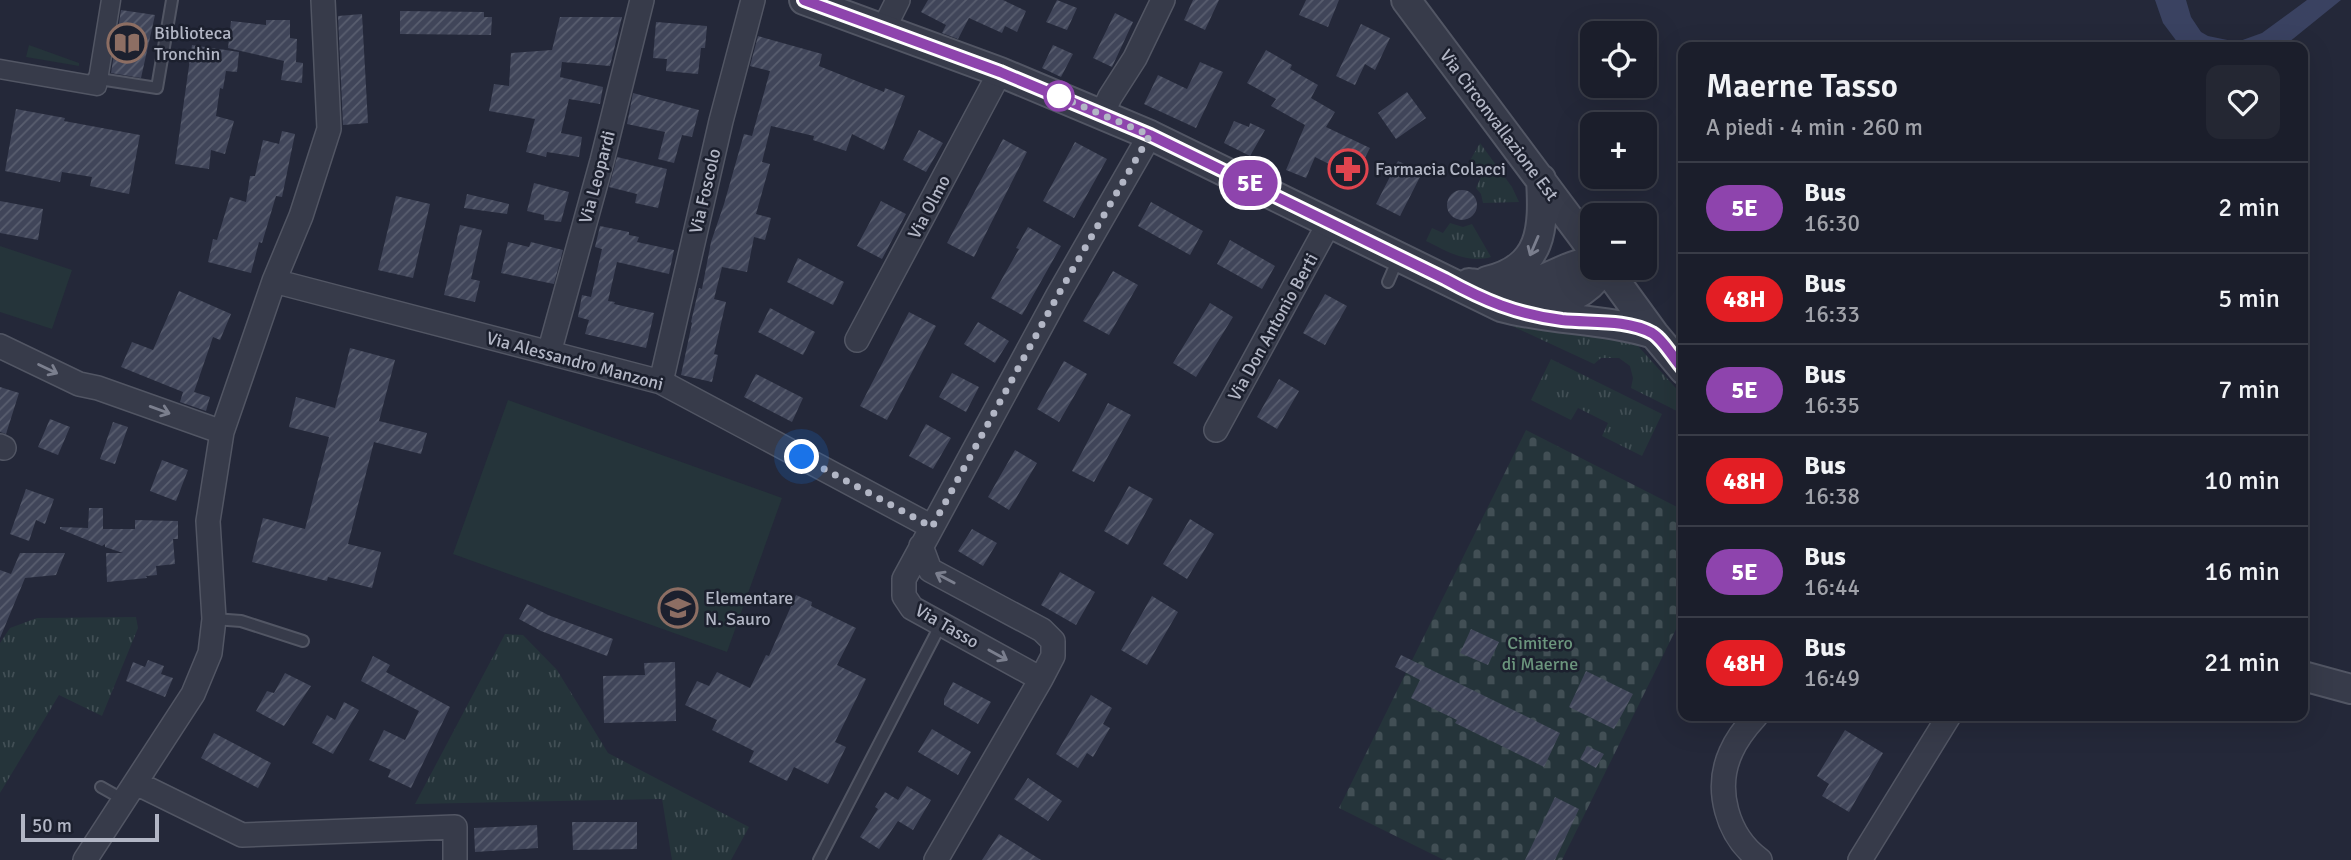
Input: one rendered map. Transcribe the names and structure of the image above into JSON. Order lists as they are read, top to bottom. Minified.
{"streets":{"street":["Via Circonvallazione Est","Via Leopardi","Via Foscolo","Via Olmo","Via Don Antonio Berti","Via Alessandro Manzoni","Via Tasso"]},"crossings":[["Via Leopardi","Via Alessandro Manzoni"],["Via Foscolo","Via Alessandro Manzoni"],["Via Alessandro Manzoni","Via Tasso"]],"parks":["Cimitero di Maerne"],"places":{"library":["Biblioteca Tronchin"],"pharmacy":["Farmacia Colacci"],"school or university":["Elementare N. Sauro"]},"lines":["bus line 5E"],"scale_bar":"50 m","page":{"on_map":"5E","map_buttons":["+","−"],"heading":["Maerne Tasso","A piedi · 4 min · 260 m"],"list":[{"mark":"5E","name":"Bus","note":"16:30","value":"2 min"},{"mark":"48H","name":"Bus","note":"16:33","value":"5 min"},{"mark":"5E","name":"Bus","note":"16:35","value":"7 min"},{"mark":"48H","name":"Bus","note":"16:38","value":"10 min"},{"mark":"5E","name":"Bus","note":"16:44","value":"16 min"},{"mark":"48H","name":"Bus","note":"16:49","value":"21 min"}],"scale":"50 m"}}
